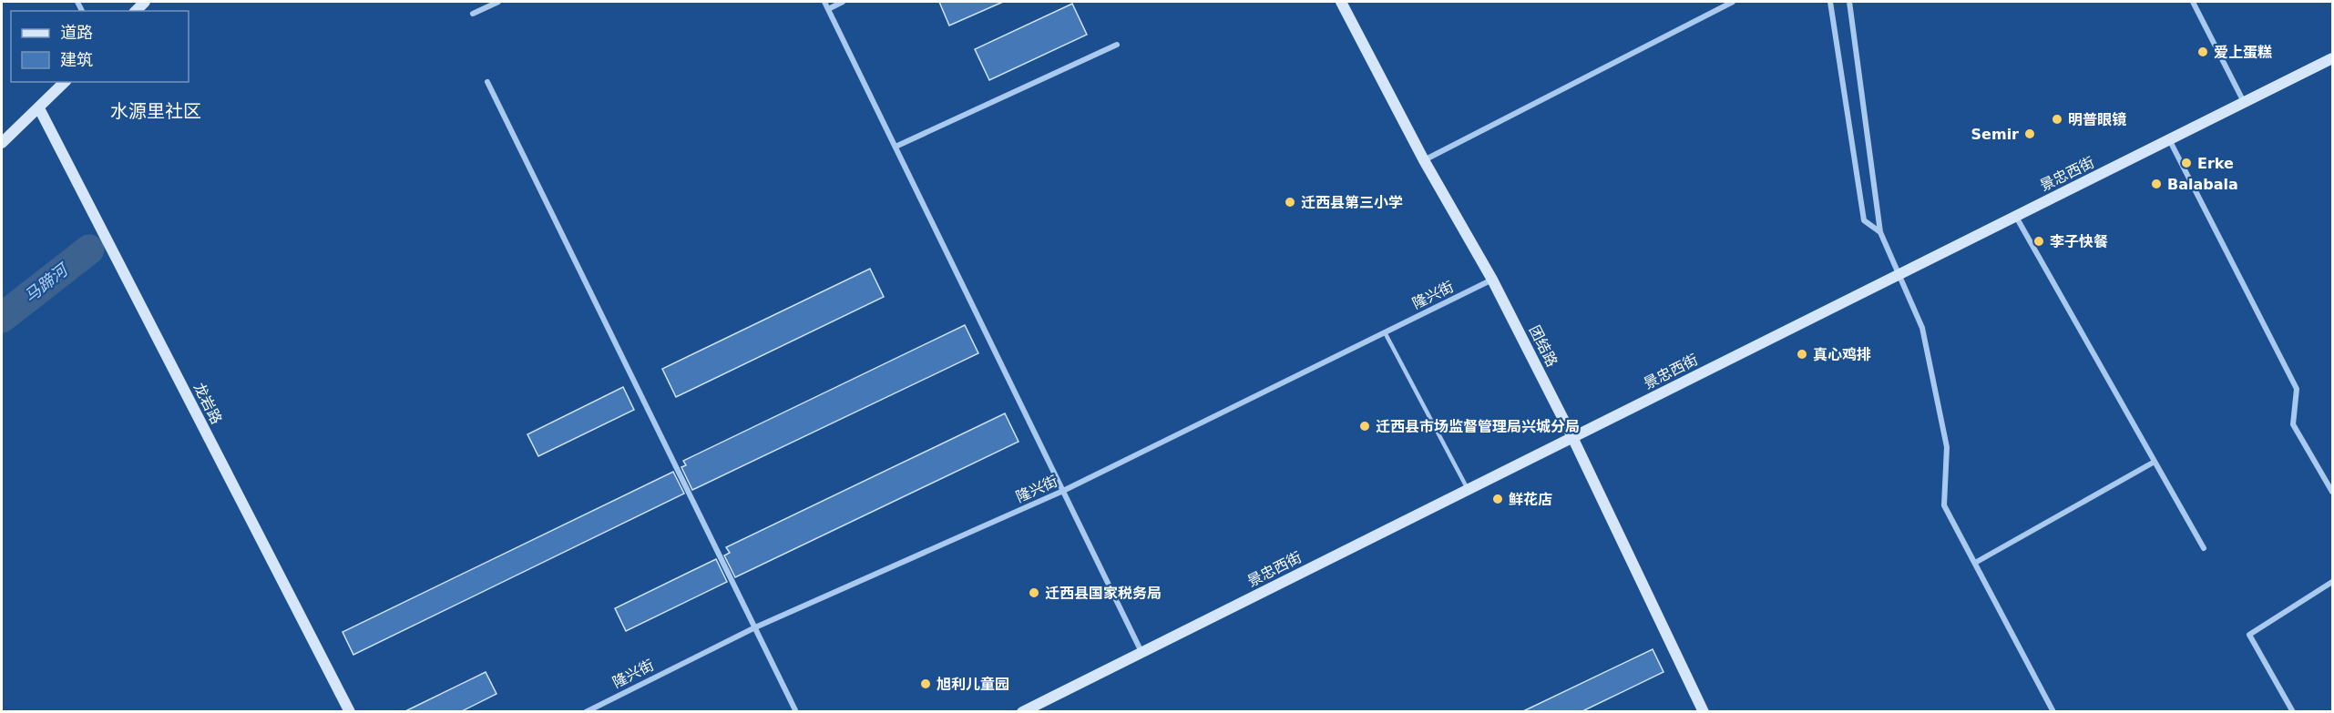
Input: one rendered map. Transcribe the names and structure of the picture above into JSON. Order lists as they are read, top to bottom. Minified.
{"streets":{"street":["景忠西街","隆兴街","团结路","龙岩路"]},"crossings":[["景忠西街","团结路"],["隆兴街","团结路"]],"districts":["水源里社区"],"water":["马蹄河"],"places":["爱上蛋糕","明普眼镜","Semir","Erke","Balabala","迁西县第三小学","李子快餐","真心鸡排","迁西县市场监督管理局兴城分局","鲜花店","迁西县国家税务局","旭利儿童园"],"legend":["道路","建筑"]}
